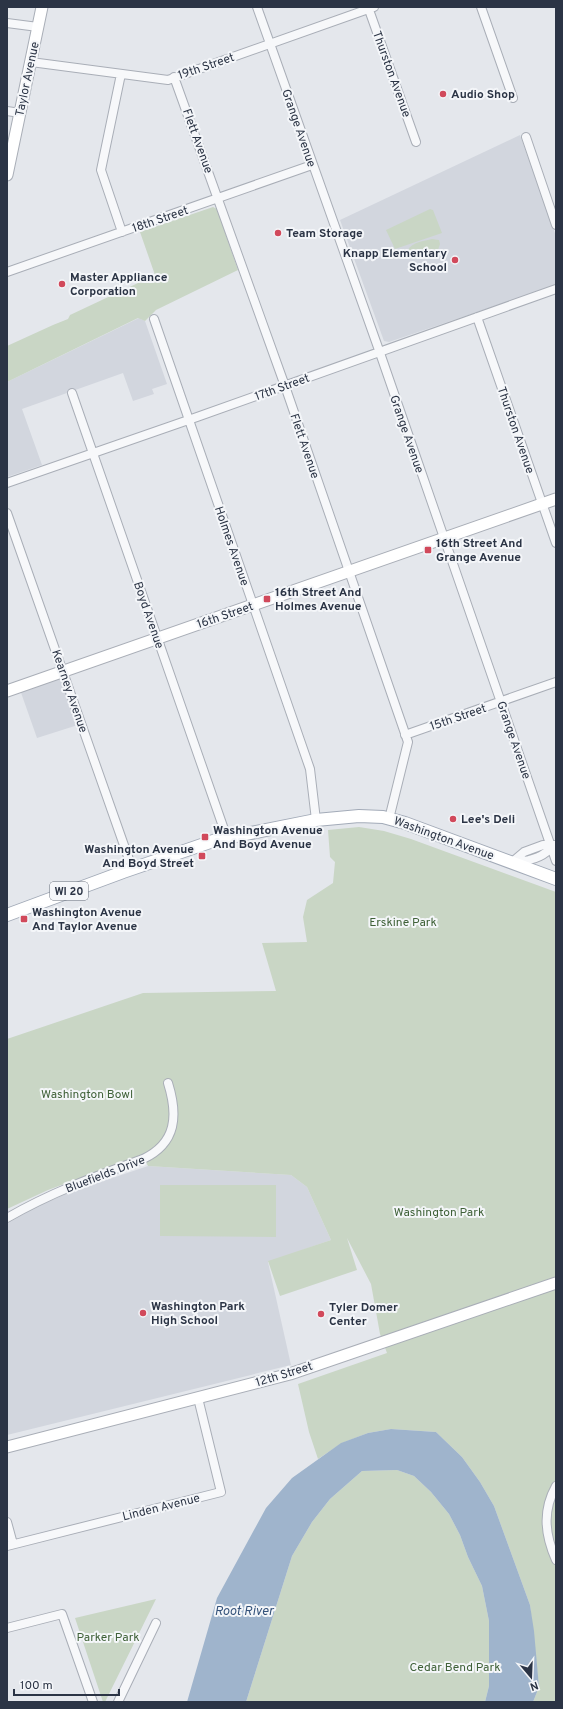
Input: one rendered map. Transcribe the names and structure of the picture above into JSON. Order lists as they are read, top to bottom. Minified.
{"streets":{"main road":["Washington Avenue","WI 20"],"street":["19th Street","Thurston Avenue","Taylor Avenue","Grange Avenue","Flett Avenue","18th Street","17th Street","Holmes Avenue","Boyd Avenue","16th Street","Kearney Avenue","15th Street","Bluefields Drive","12th Street","Linden Avenue"]},"crossings":[["19th Street","Thurston Avenue"],["19th Street","Taylor Avenue"],["19th Street","Grange Avenue"],["19th Street","Flett Avenue"],["Thurston Avenue","17th Street"],["Thurston Avenue","16th Street"],["Grange Avenue","18th Street"],["Grange Avenue","17th Street"],["Grange Avenue","16th Street"],["Grange Avenue","15th Street"],["Flett Avenue","18th Street"],["Flett Avenue","17th Street"],["Flett Avenue","16th Street"],["Flett Avenue","15th Street"],["Flett Avenue","Washington Avenue"],["17th Street","Holmes Avenue"],["17th Street","Boyd Avenue"],["Holmes Avenue","16th Street"],["Holmes Avenue","Washington Avenue"],["Boyd Avenue","16th Street"],["Boyd Avenue","Washington Avenue"],["16th Street","Kearney Avenue"],["Kearney Avenue","Washington Avenue"],["12th Street","Linden Avenue"]],"water":["Root River"],"parks":["Erskine Park","Washington Bowl","Washington Park","Parker Park","Cedar Bend Park"],"places":{"other":["Audio Shop","Team Storage","Knapp Elementary School","Master Appliance Corporation","Lee's Deli","Washington Park High School","Tyler Domer Center"],"transit":["16th Street And Grange Avenue","16th Street And Holmes Avenue","Washington Avenue And Boyd Avenue","Washington Avenue And Boyd Street","Washington Avenue And Taylor Avenue"]},"scale_bar":"100 m","north":"bottom"}
